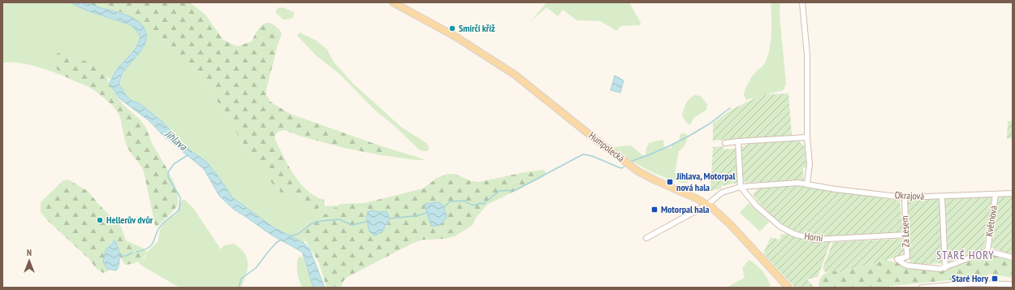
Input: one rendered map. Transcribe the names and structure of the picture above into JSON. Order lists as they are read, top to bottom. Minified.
{"streets":{"main road":["Humpolecká"],"street":["Okrajová","Květnová","Za Lesem","Horní"]},"crossings":[["Humpolecká","Okrajová"],["Okrajová","Květnová"],["Okrajová","Za Lesem"],["Okrajová","Horní"],["Za Lesem","Horní"]],"districts":["STARÉ HORY"],"water":["Jihlava"],"places":{"other":["Smírčí kříž","Hellerův dvůr"],"transit":["Jihlava, Motorpal nová hala","Motorpal hala","Staré Hory"]},"north":"top"}
